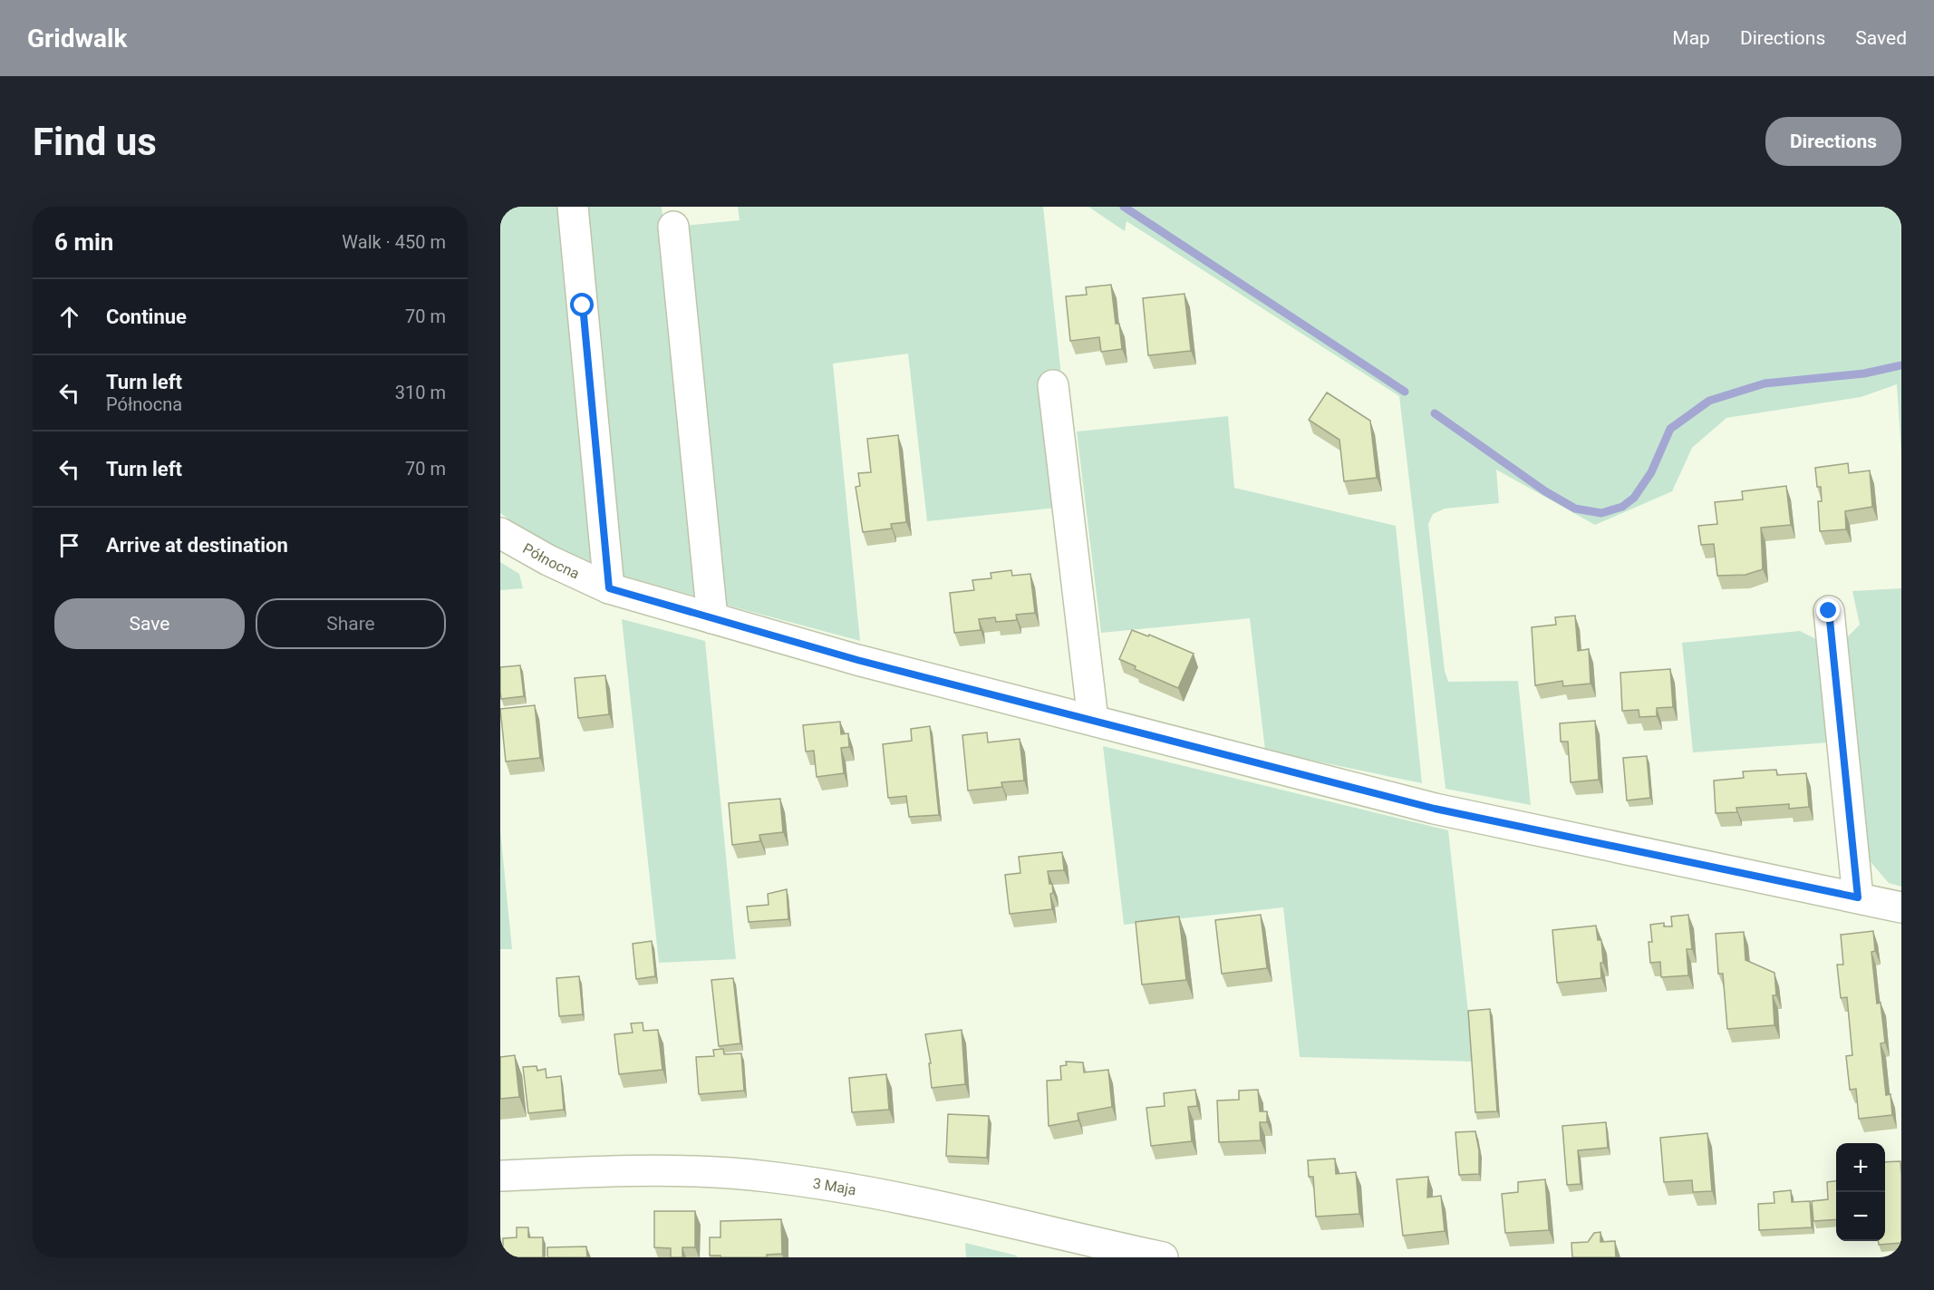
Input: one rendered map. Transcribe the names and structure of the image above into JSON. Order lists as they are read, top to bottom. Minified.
{"streets":{"street":["Północna","3 Maja"]},"page":{"header":"Gridwalk","nav":["Map","Directions","Saved"],"buttons":["Directions",["Save","Share"]],"title":"Find us","heading":["6 min","Walk · 450 m"],"list":[["Continue","70 m"],["Turn left","Północna","310 m"],["Turn left","70 m"],"Arrive at destination"],"map_buttons":["+","−"]}}
